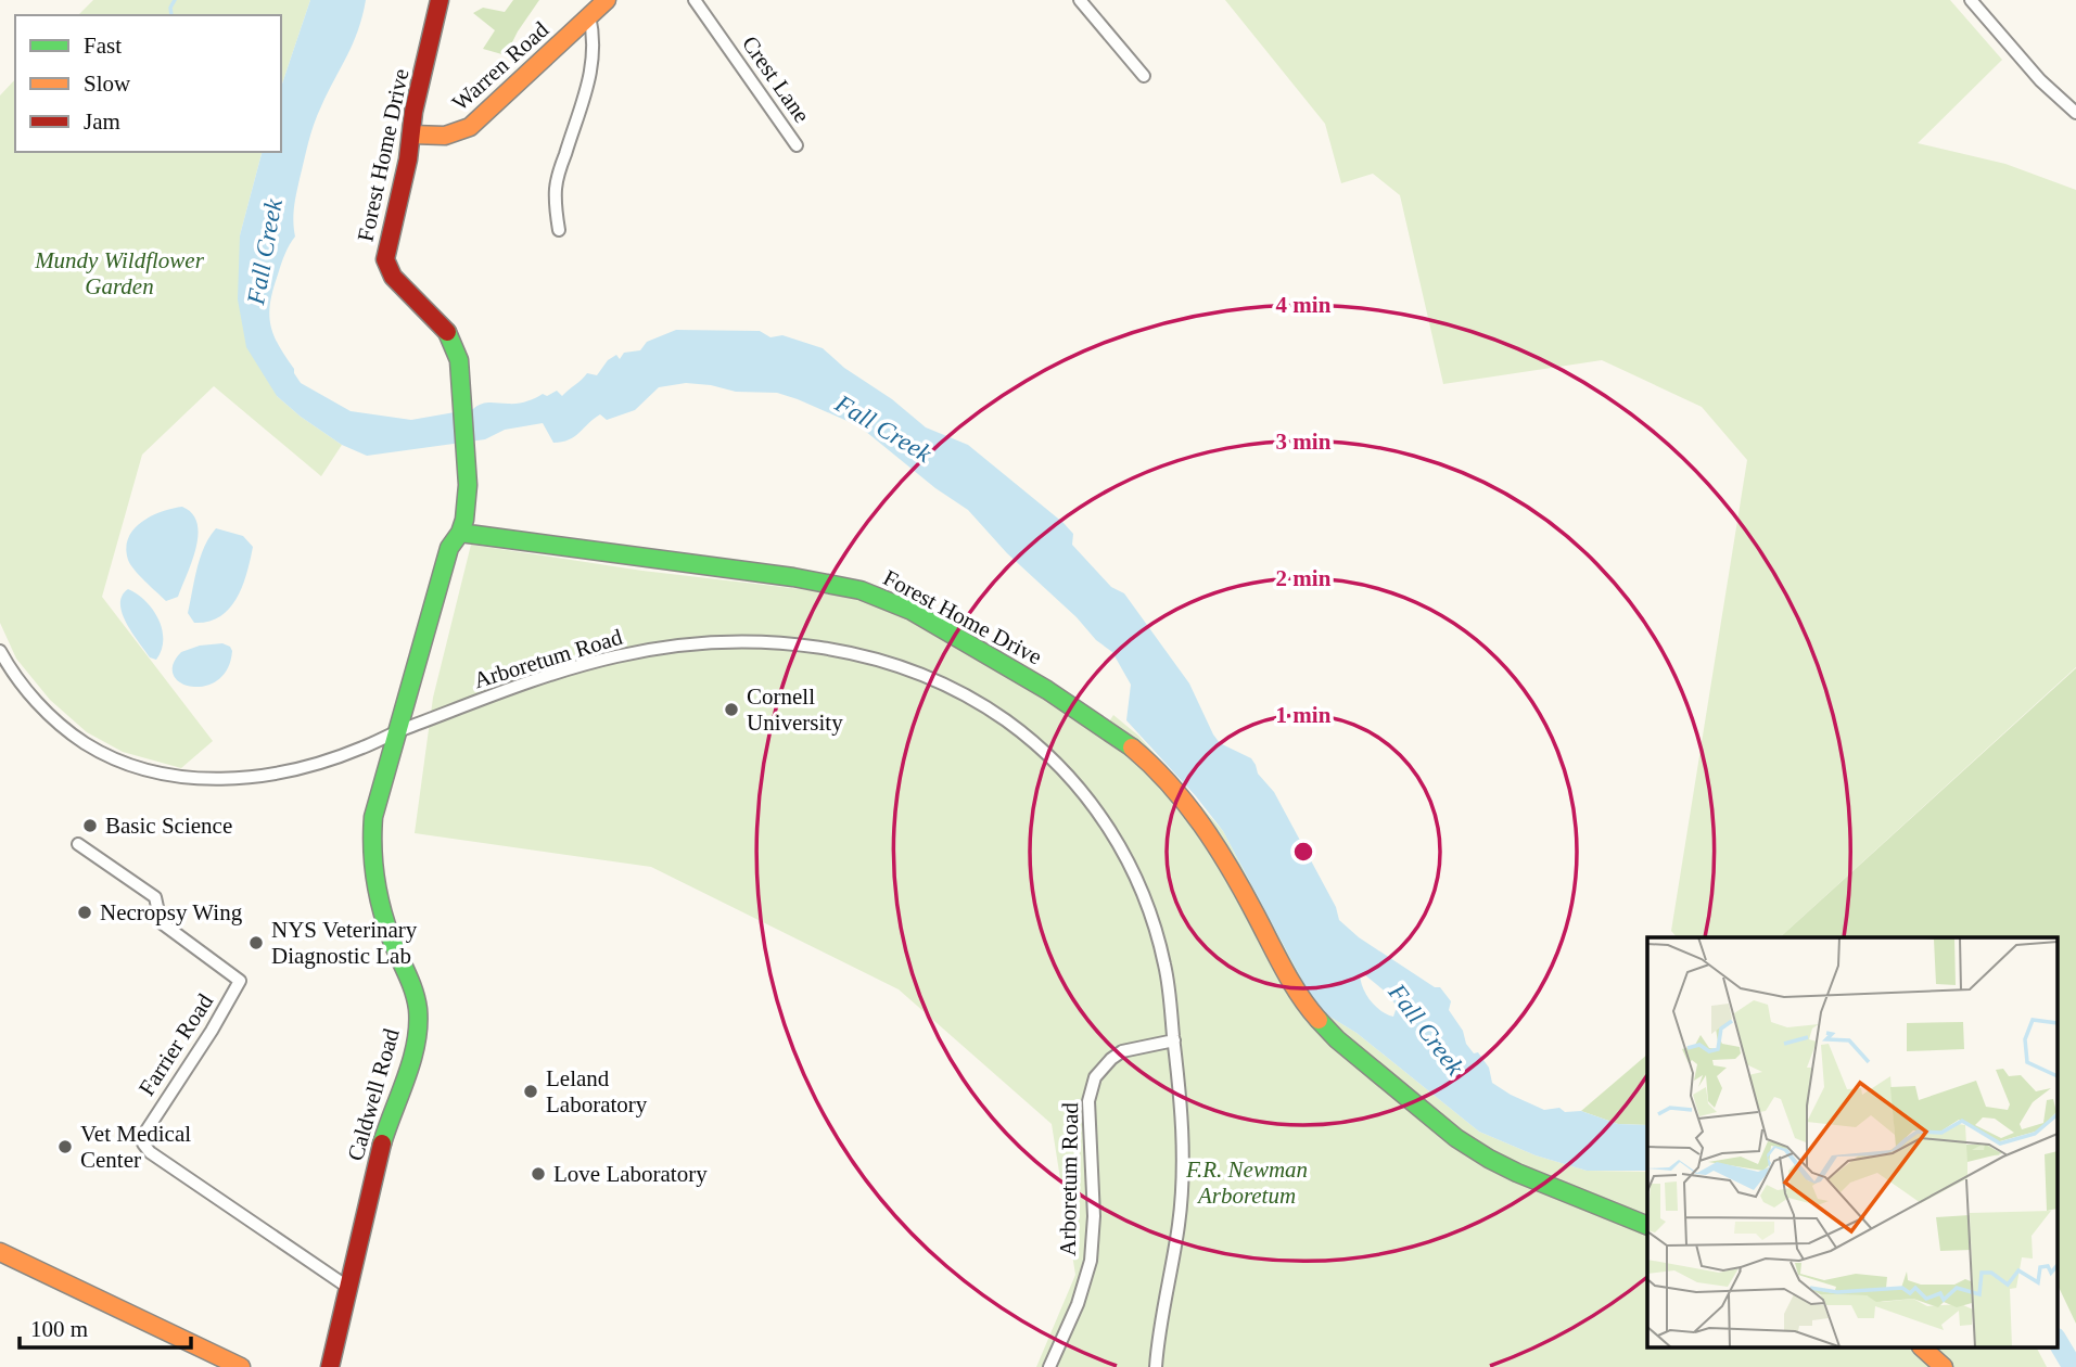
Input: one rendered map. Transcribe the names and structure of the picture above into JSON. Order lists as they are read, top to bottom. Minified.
{"streets":{"street":["Warren Road","Crest Lane","Forest Home Drive","Arboretum Road","Farrier Road","Caldwell Road"]},"crossings":[["Warren Road","Forest Home Drive"],["Forest Home Drive","Caldwell Road"],["Arboretum Road","Caldwell Road"],["Farrier Road","Caldwell Road"]],"water":["Fall Creek"],"parks":["Mundy Wildflower Garden","F.R. Newman Arboretum"],"places":["Cornell University","Basic Science","Necropsy Wing","NYS Veterinary Diagnostic Lab","Leland Laboratory","Vet Medical Center","Love Laboratory"],"legend":["Fast","Slow","Jam"],"scale_bar":"100 m","rings":["4 min","3 min","2 min","1 min"]}
